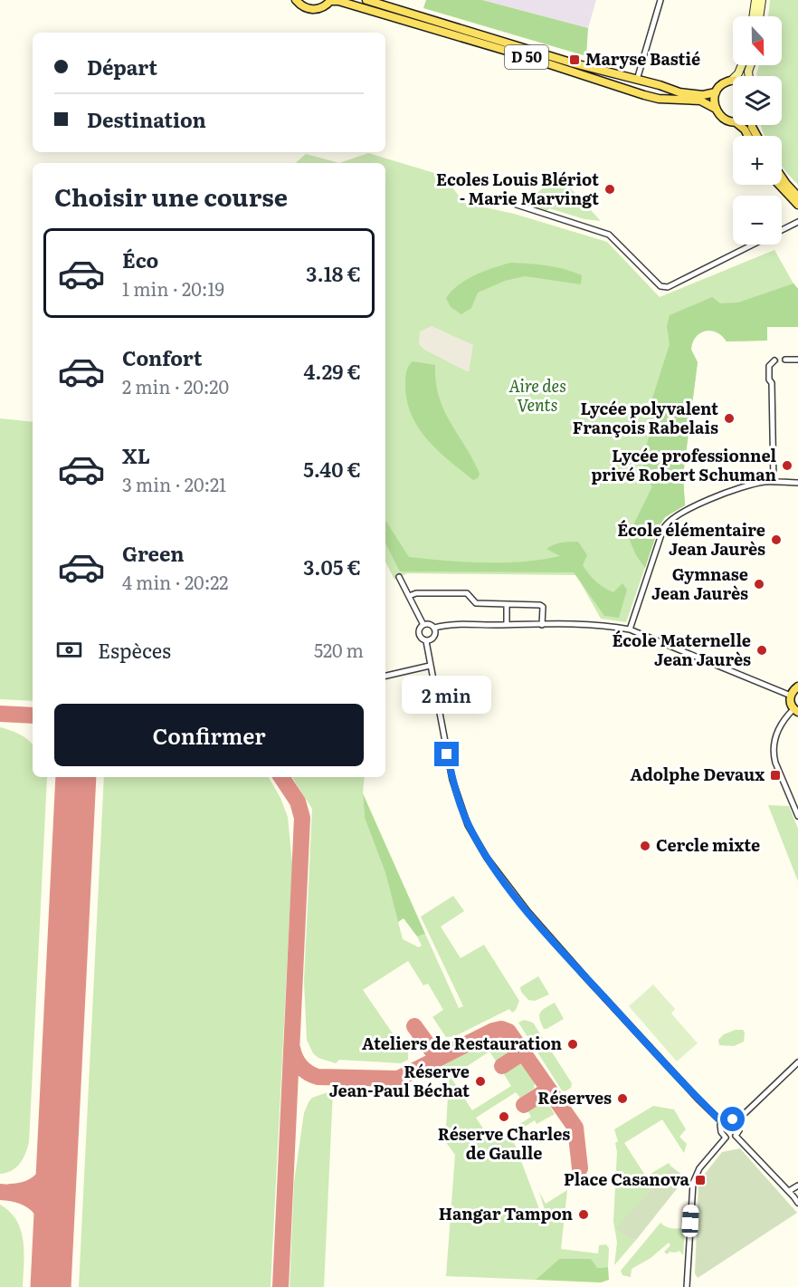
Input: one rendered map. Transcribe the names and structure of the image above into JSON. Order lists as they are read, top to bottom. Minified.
{"streets":{"main road":["D 50"]},"parks":["Aire des Vents"],"places":{"transit":["Maryse Bastié","Adolphe Devaux","Place Casanova"],"other":["Ecoles Louis Blériot - Marie Marvingt","Lycée polyvalent François Rabelais","Lycée professionnel privé Robert Schuman","École élémentaire Jean Jaurès","Gymnase Jean Jaurès","École Maternelle Jean Jaurès","Cercle mixte","Ateliers de Restauration","Réserve Jean-Paul Béchat","Réserves","Réserve Charles de Gaulle","Hangar Tampon"]},"north":"bottom","page":{"map_buttons":["+","−"],"banner":["Départ","Destination"],"heading":"Choisir une course","list":[{"name":"Éco","note":"1 min · 20:19","value":"3.18 €"},{"name":"Confort","note":"2 min · 20:20","value":"4.29 €"},{"name":"XL","note":"3 min · 20:21","value":"5.40 €"},{"name":"Green","note":"4 min · 20:22","value":"3.05 €"}],"pay":["Espèces","520 m"],"bubble":"2 min","buttons":"Confirmer"}}
